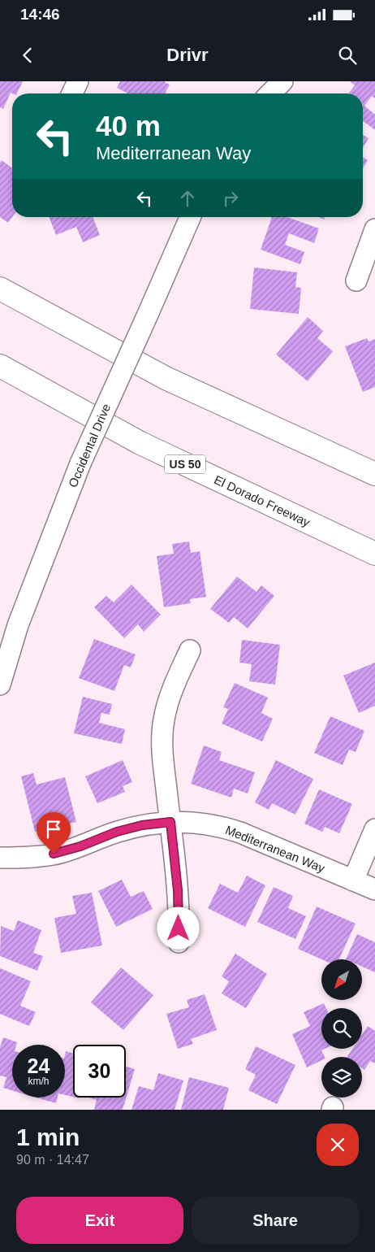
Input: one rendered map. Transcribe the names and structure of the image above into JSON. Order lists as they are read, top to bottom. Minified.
{"streets":{"highway":["US 50","El Dorado Freeway"],"street":["Occidental Drive","Mediterranean Way"]},"north":"bottom left","page":{"status":"14:46","header":"Drivr","turn":["40 m","Mediterranean Way"],"speed":"24 km/h","limit":"30","heading":["1 min","90 m · 14:47"],"buttons":["Exit","Share"]}}
